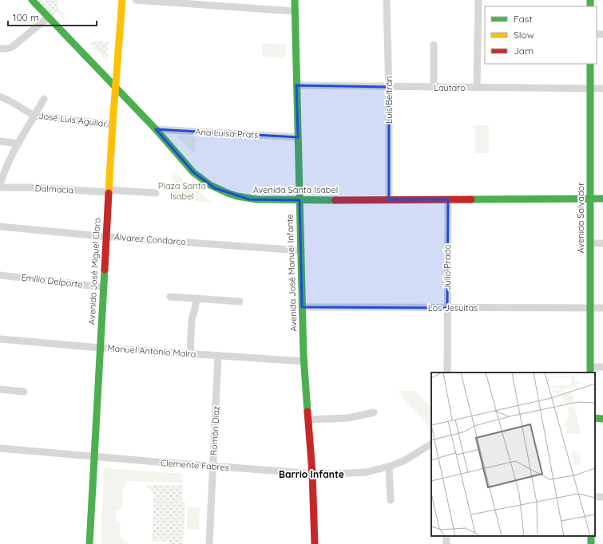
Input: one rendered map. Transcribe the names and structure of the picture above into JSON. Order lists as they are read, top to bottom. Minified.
{"streets":{"street":["Lautaro","Luis Beltrán","José Luis Aguilar","Ana Luisa Prats","Dalmacia","Avenida Santa Isabel","Avenida Salvador","Álvarez Condarco","Julio Prado","Avenida José Miguel Claro","Avenida José Manuel Infante","Emilio Delporte","Los Jesuitas","Manuel Antonio Maira","Román Díaz","Clemente Fabres"]},"crossings":[["Lautaro","Luis Beltrán"],["Lautaro","Avenida Salvador"],["Lautaro","Avenida José Manuel Infante"],["Luis Beltrán","Avenida Santa Isabel"],["José Luis Aguilar","Avenida José Miguel Claro"],["Ana Luisa Prats","Avenida Santa Isabel"],["Ana Luisa Prats","Avenida José Manuel Infante"],["Dalmacia","Avenida José Miguel Claro"],["Avenida Santa Isabel","Avenida Salvador"],["Avenida Santa Isabel","Julio Prado"],["Avenida Santa Isabel","Avenida José Miguel Claro"],["Avenida Santa Isabel","Avenida José Manuel Infante"],["Avenida Salvador","Los Jesuitas"],["Álvarez Condarco","Avenida José Miguel Claro"],["Álvarez Condarco","Avenida José Manuel Infante"],["Julio Prado","Los Jesuitas"],["Avenida José Miguel Claro","Emilio Delporte"],["Avenida José Miguel Claro","Manuel Antonio Maira"],["Avenida José Miguel Claro","Clemente Fabres"],["Avenida José Manuel Infante","Los Jesuitas"],["Avenida José Manuel Infante","Manuel Antonio Maira"],["Avenida José Manuel Infante","Clemente Fabres"],["Manuel Antonio Maira","Román Díaz"],["Román Díaz","Clemente Fabres"]],"districts":["Barrio Infante"],"parks":["Plaza Santa Isabel"],"legend":["Fast","Slow","Jam"],"scale_bar":"100 m"}
